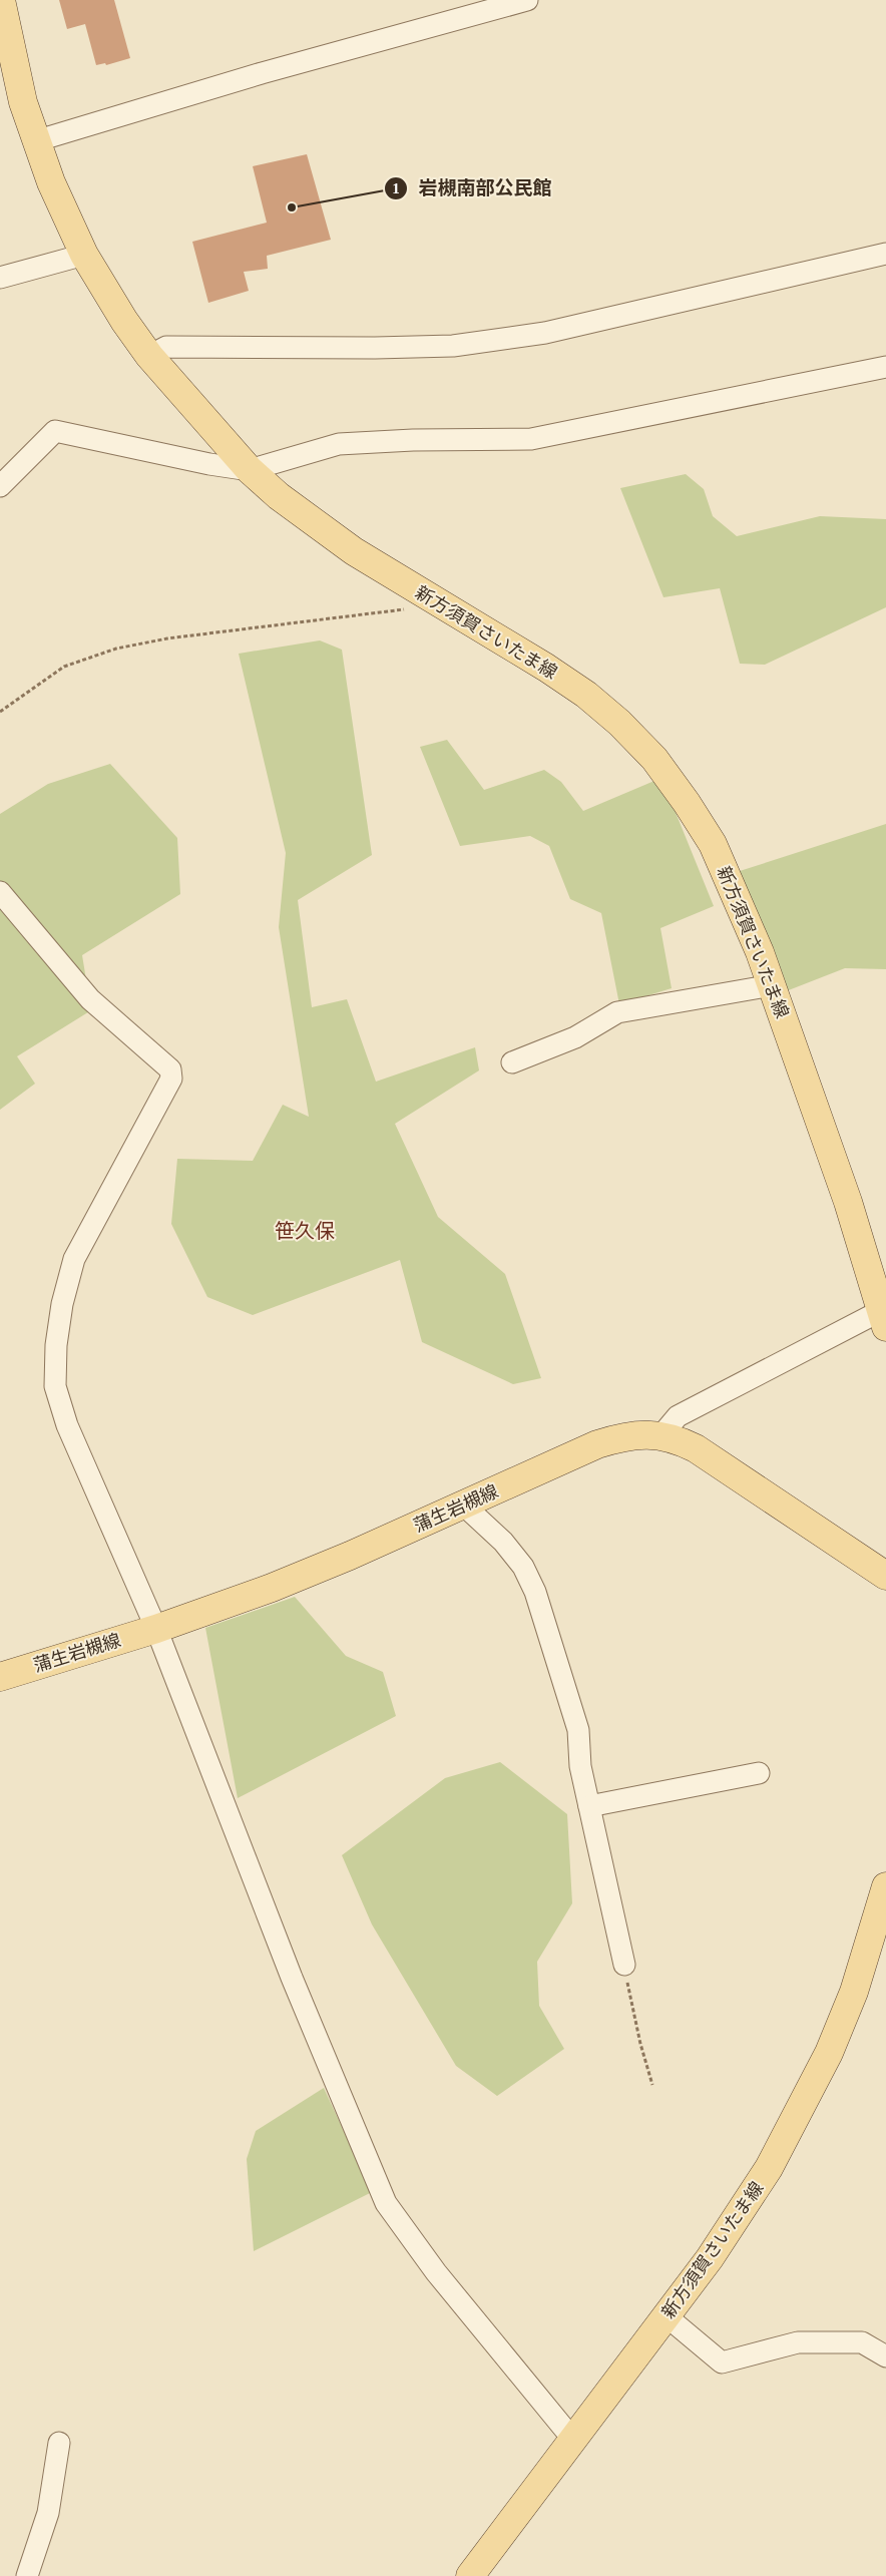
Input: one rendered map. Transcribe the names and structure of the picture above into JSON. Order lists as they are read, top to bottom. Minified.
{"streets":{"main road":["新方須賀さいたま線","蒲生岩槻線"]},"districts":["笹久保"],"places":["岩槻南部公民館"]}
